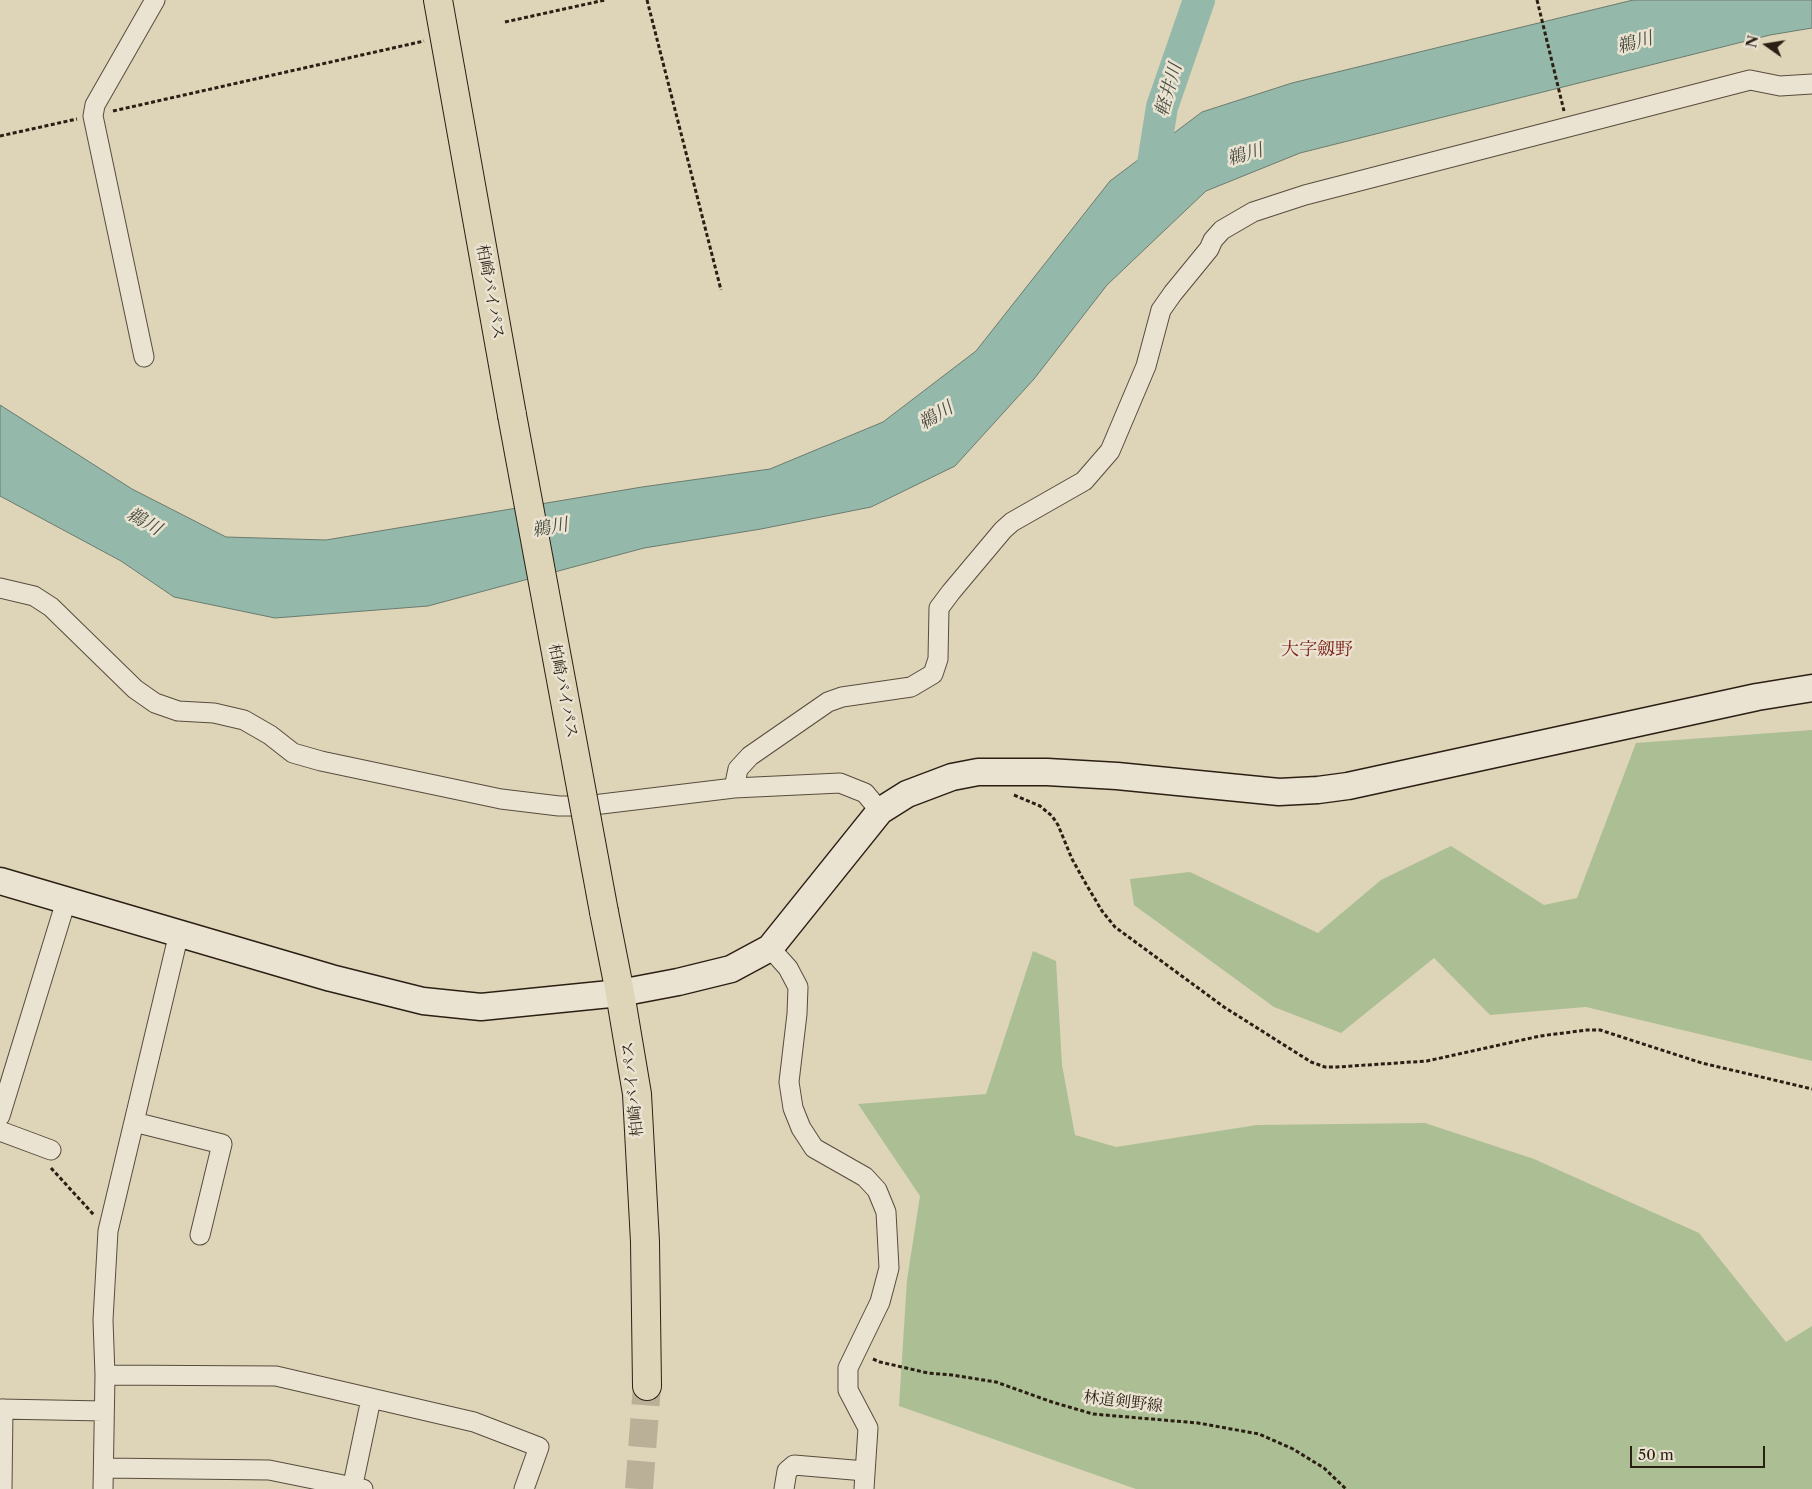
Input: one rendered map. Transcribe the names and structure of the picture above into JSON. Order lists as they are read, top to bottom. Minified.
{"streets":{"highway":["柏崎バイパス"],"path":["林道剣野線"]},"districts":["大字劔野"],"water":["鵜川","軽井川"],"scale_bar":"50 m","north":"left"}
